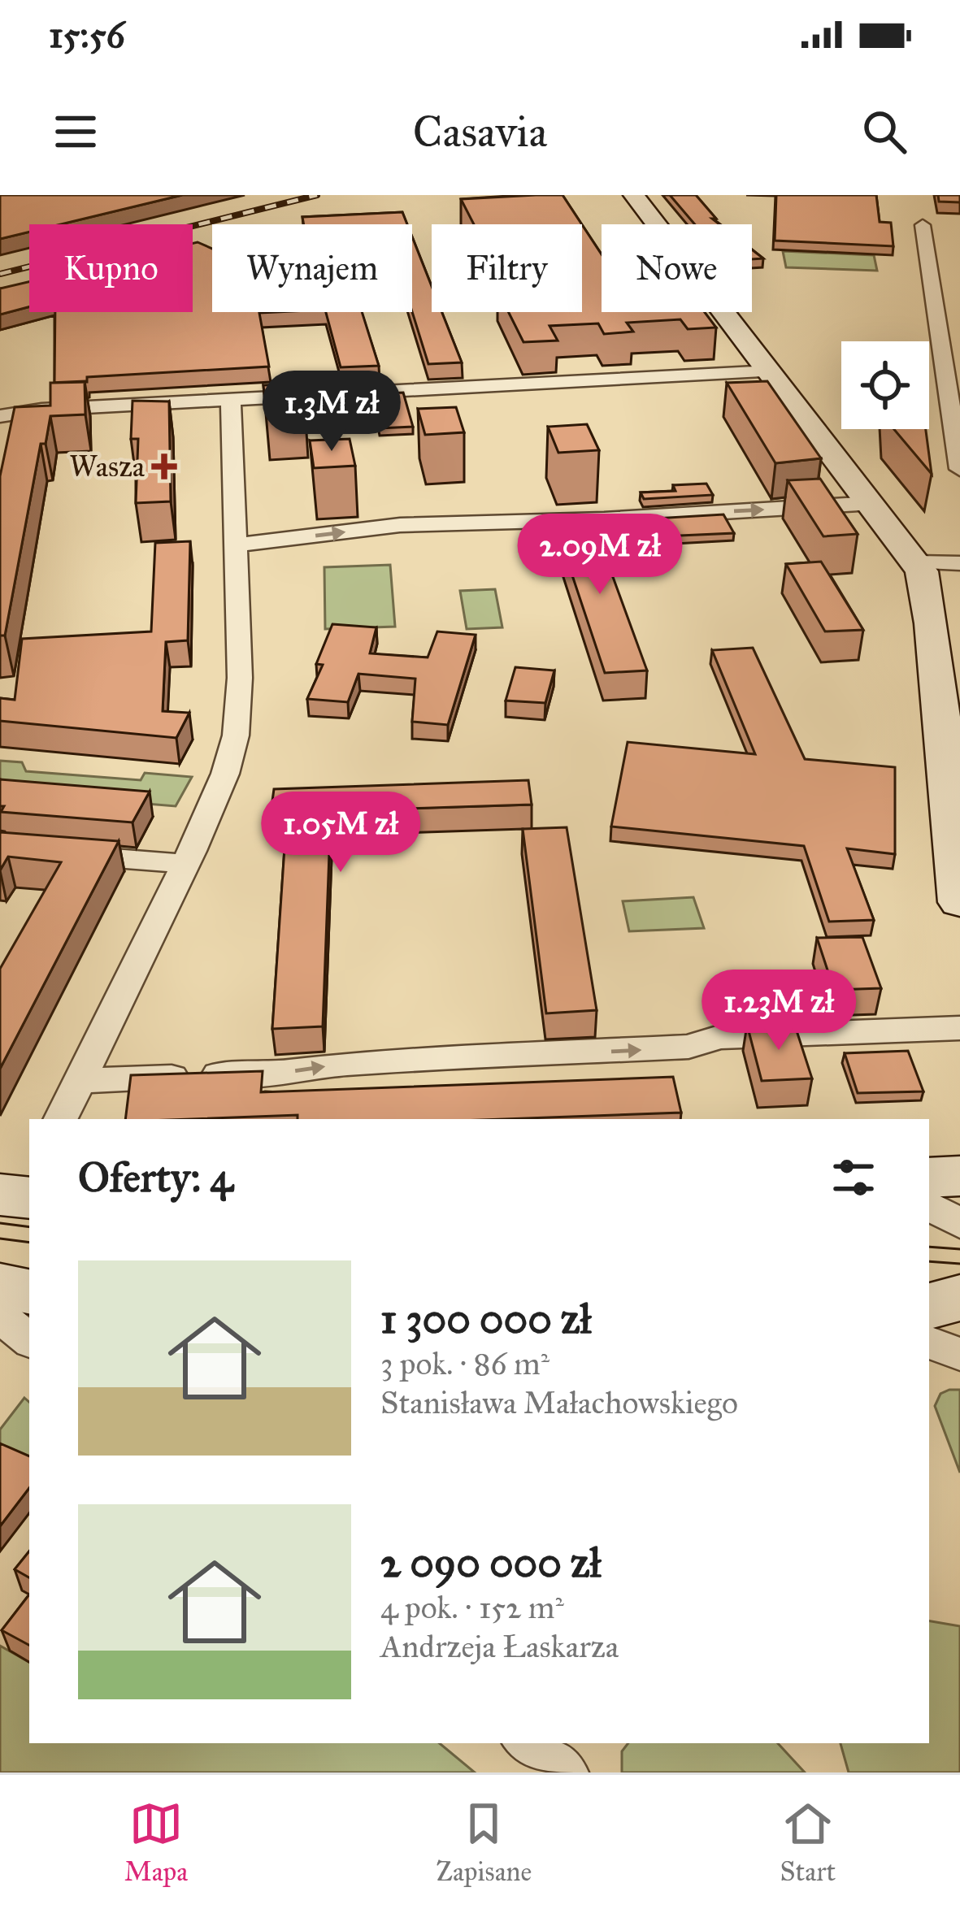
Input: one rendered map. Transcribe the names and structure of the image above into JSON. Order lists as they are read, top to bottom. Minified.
{"places":{"health":["Wasza"]},"page":{"status":"15:56","header":"Casavia","chip":["Kupno","Wynajem","Filtry","Nowe"],"price":["1.3M zł","2.09M zł","1.05M zł","1.23M zł"],"heading":"Oferty: 4","list":[{"name":"1 300 000 zł","note":"3 pok. · 86 m² · Stanisława Małachowskiego"},{"name":"2 090 000 zł","note":"4 pok. · 152 m² · Andrzeja Łaskarza"}],"tabs":["Mapa","Zapisane","Start"]}}
